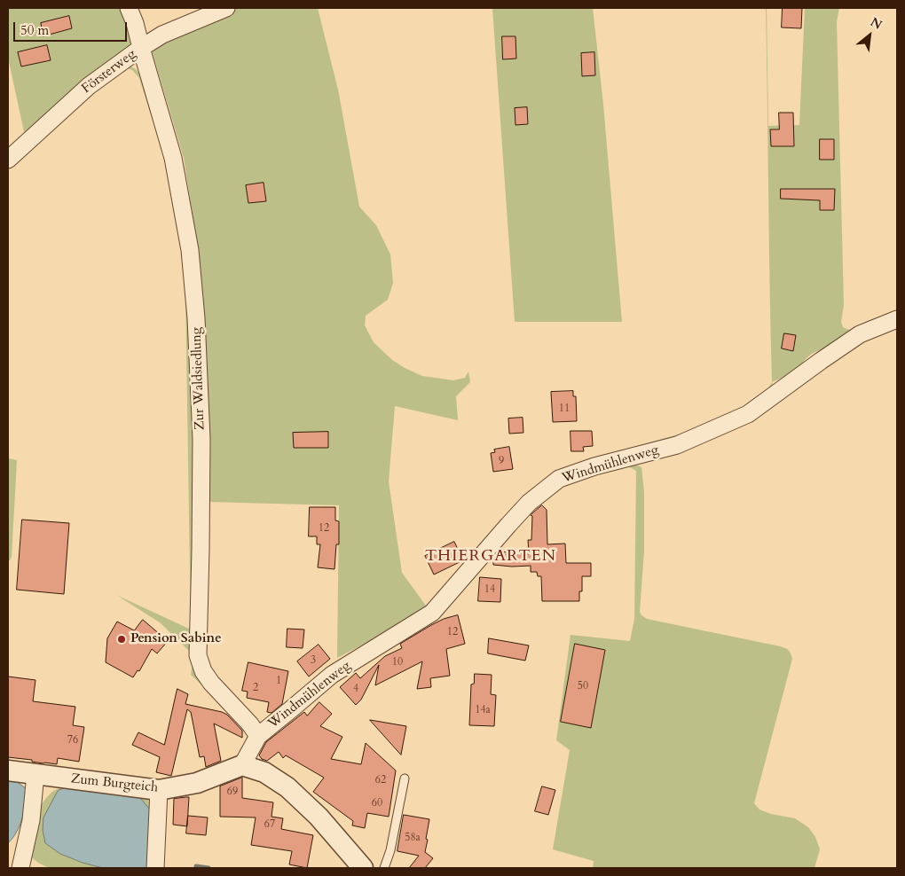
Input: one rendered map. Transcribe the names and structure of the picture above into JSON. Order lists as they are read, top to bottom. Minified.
{"streets":{"street":["Försterweg","Zur Waldsiedlung","Windmühlenweg","Zum Burgteich"]},"crossings":[["Försterweg","Zur Waldsiedlung"],["Zur Waldsiedlung","Windmühlenweg"],["Windmühlenweg","Zum Burgteich"]],"districts":["THIERGARTEN"],"places":["Pension Sabine"],"house_numbers":["11","9","12","14","12","3","10","1","50","2","4","14a","76","62","69","60","67","58a"],"scale_bar":"50 m","north":"top right"}
